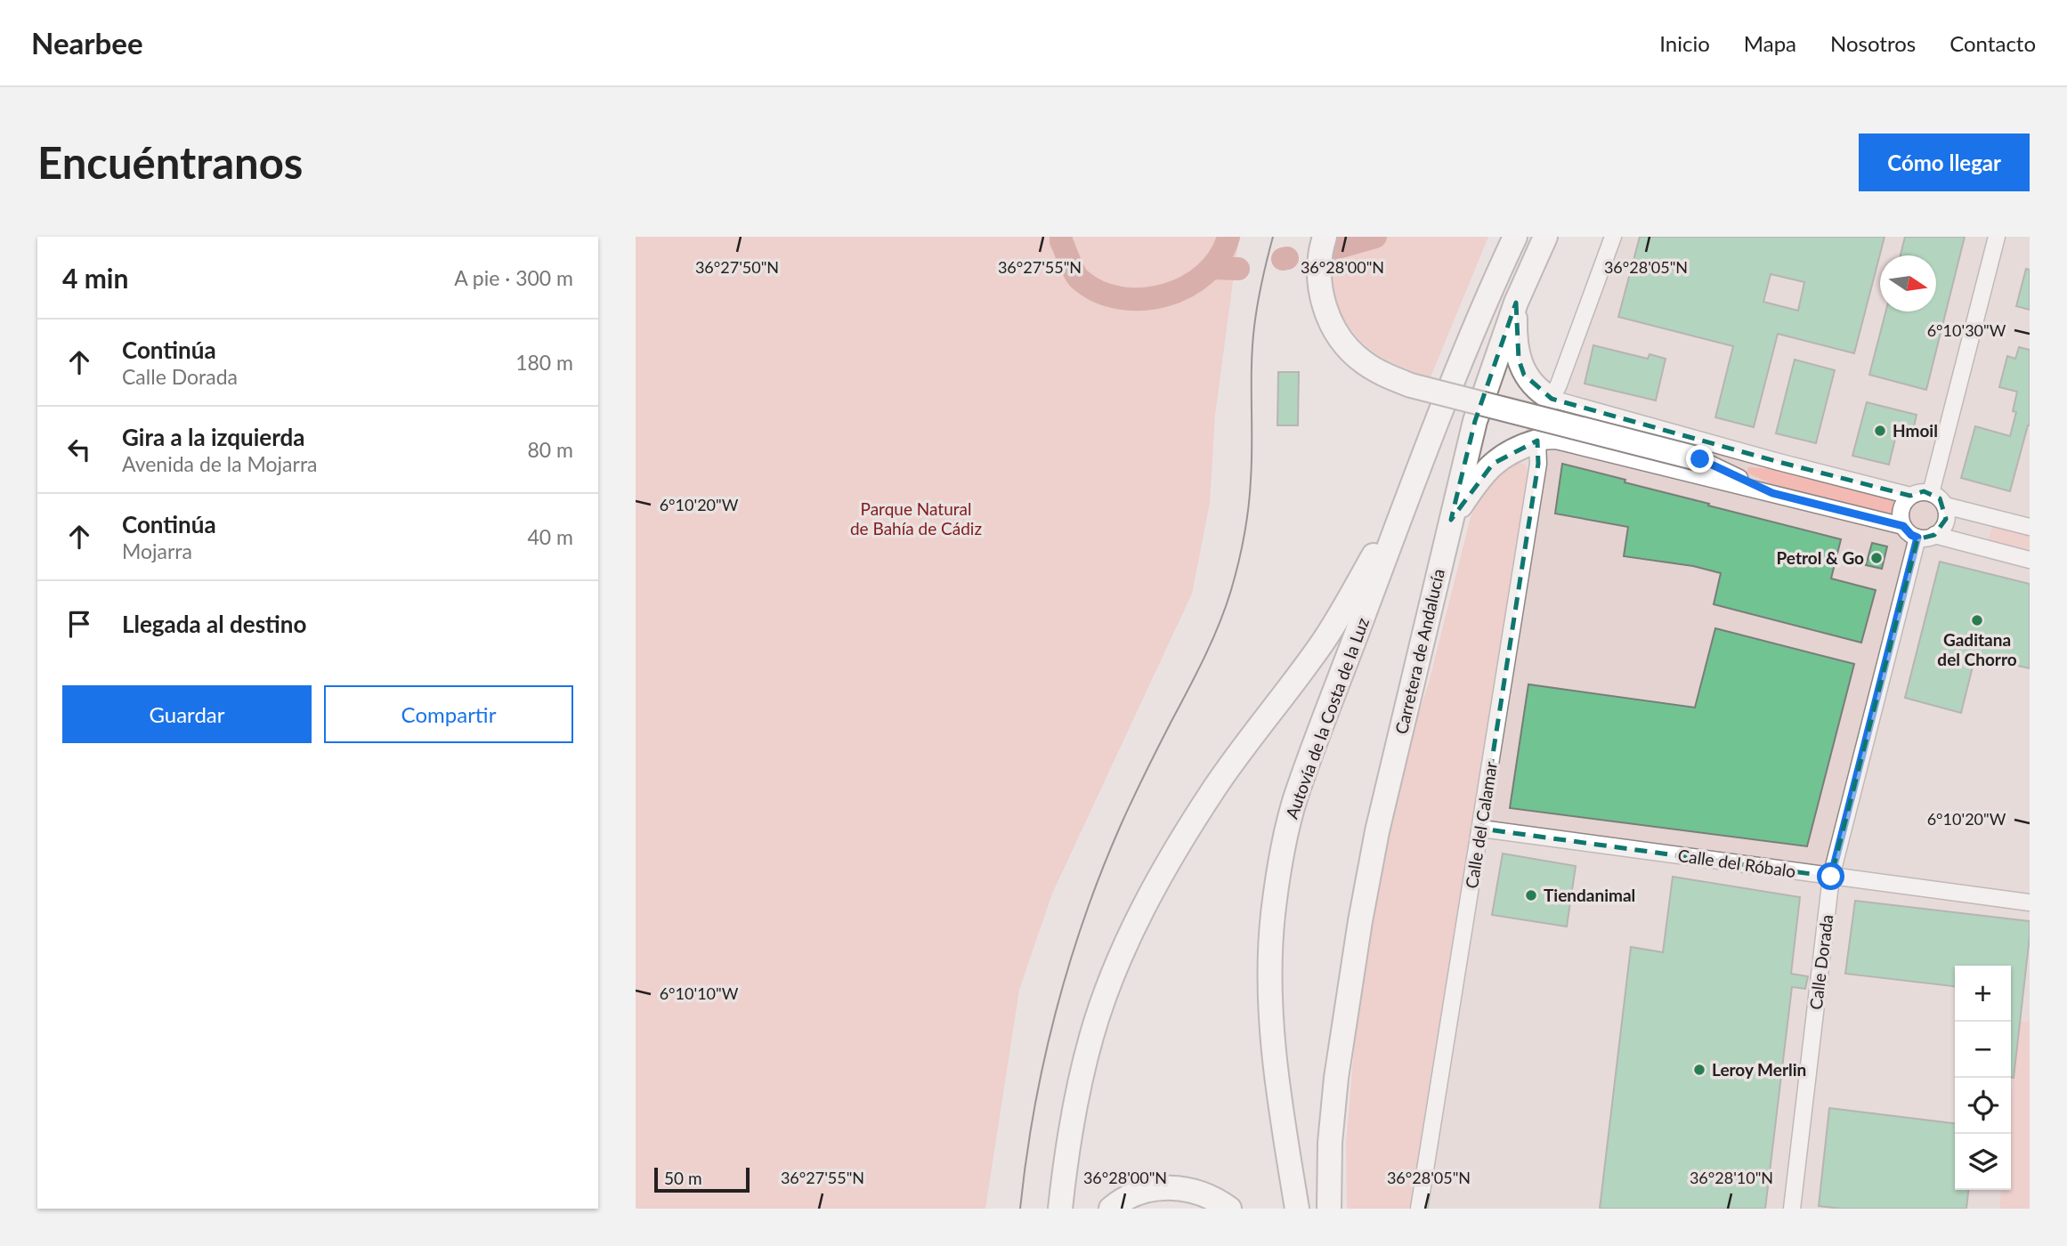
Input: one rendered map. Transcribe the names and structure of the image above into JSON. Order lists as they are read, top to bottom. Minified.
{"streets":{"highway":["Carretera de Andalucía","Autovía de la Costa de la Luz"],"street":["Calle del Calamar","Calle del Róbalo","Calle Dorada"]},"crossings":[["Calle del Calamar","Calle del Róbalo"],["Calle del Róbalo","Calle Dorada"]],"parks":["Parque Natural de Bahía de Cádiz"],"places":["Hmoil","Petrol & Go","Gaditana del Chorro","Tiendanimal","Leroy Merlin"],"scale_bar":"50 m","north":"right","page":{"header":"Nearbee","nav":["Inicio","Mapa","Nosotros","Contacto"],"buttons":["Cómo llegar",["Guardar","Compartir"]],"title":"Encuéntranos","heading":["4 min","A pie · 300 m"],"list":[["Continúa","Calle Dorada","180 m"],["Gira a la izquierda","Avenida de la Mojarra","80 m"],["Continúa","Mojarra","40 m"],"Llegada al destino"],"map_buttons":["+","−"],"scale":"50 m"},"coordinates":["36°27'50\"N","36°27'55\"N","36°28'00\"N","36°28'05\"N","6°10'30\"W","6°10'20\"W","6°10'10\"W","36°28'10\"N"]}
